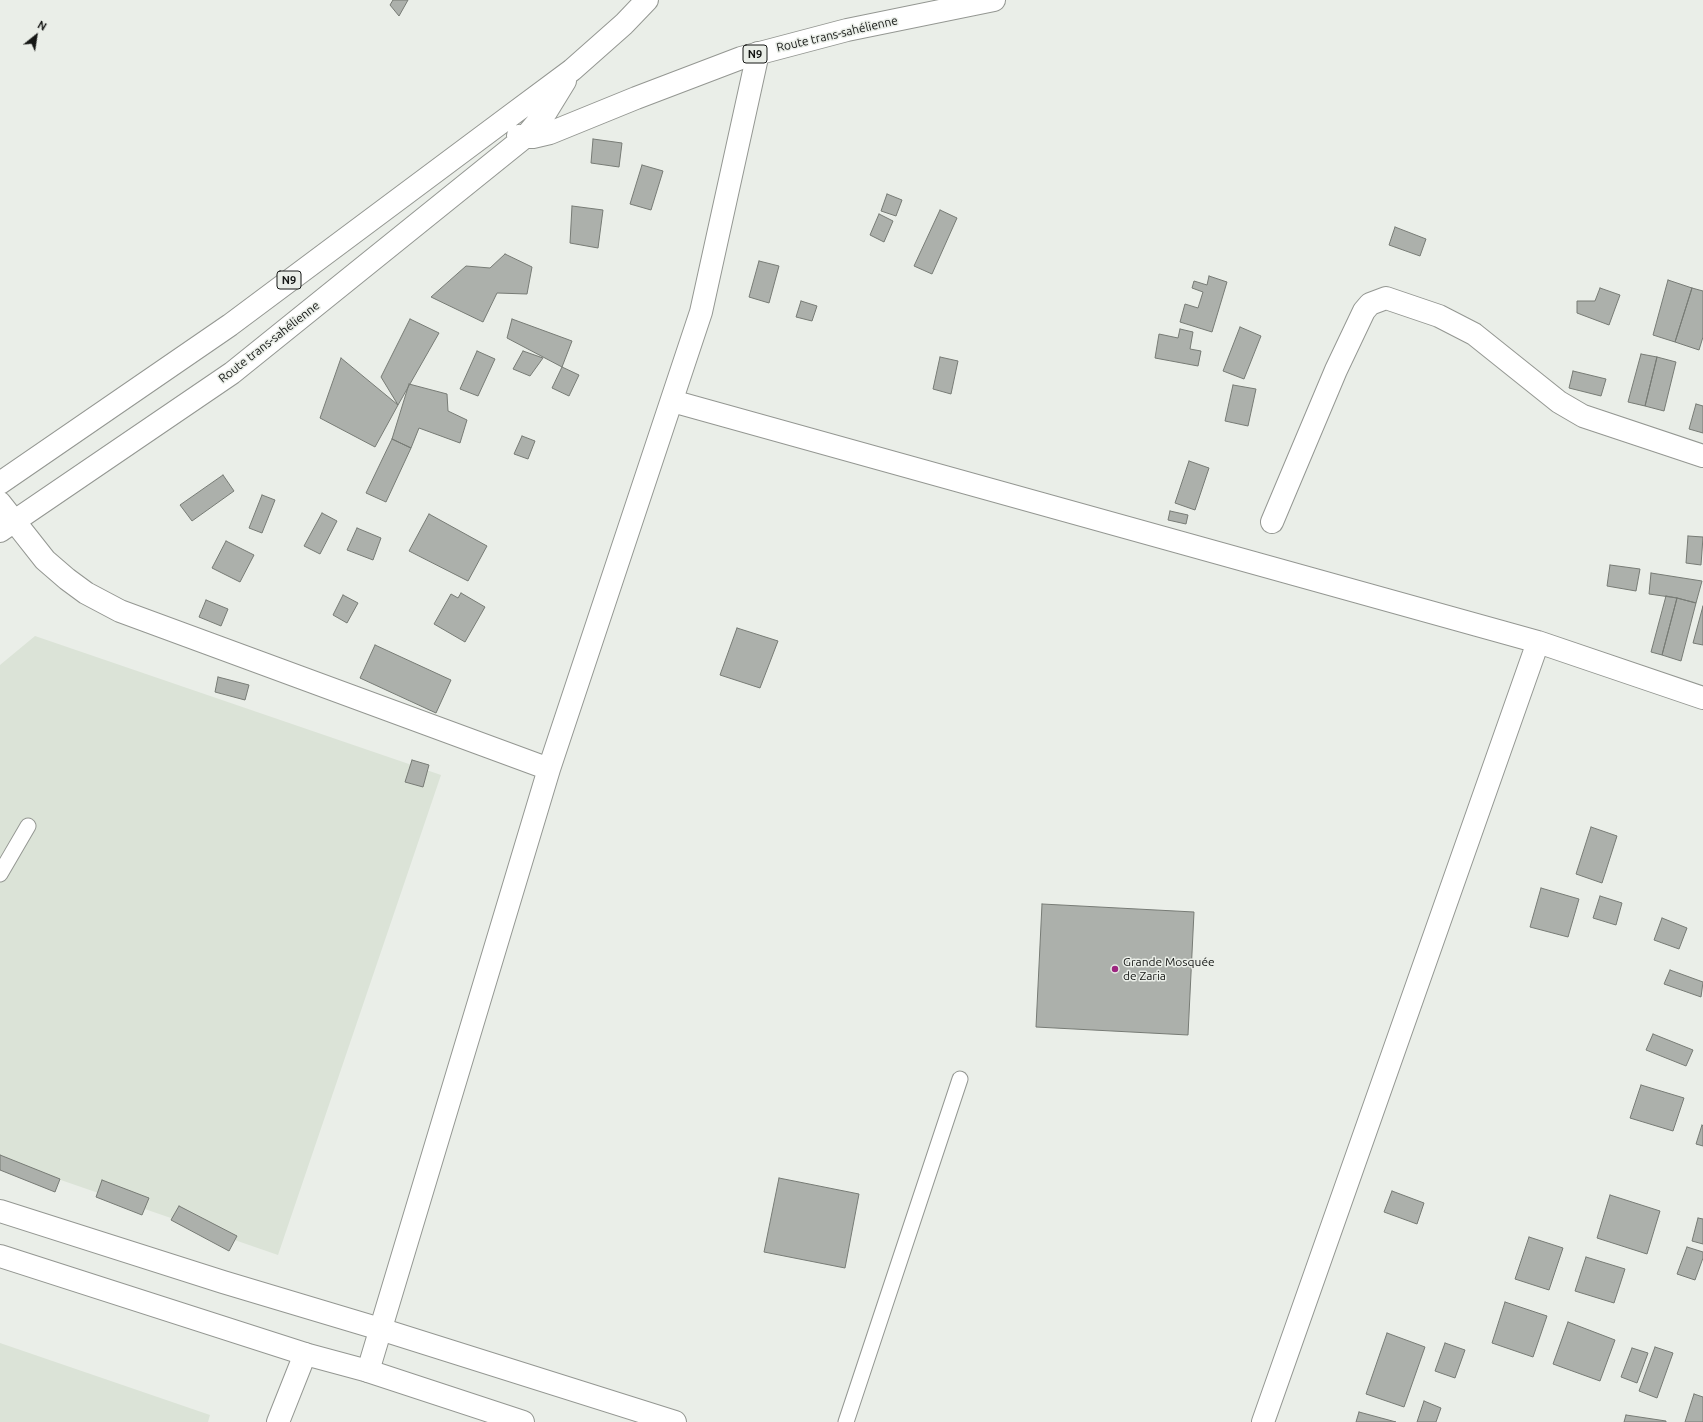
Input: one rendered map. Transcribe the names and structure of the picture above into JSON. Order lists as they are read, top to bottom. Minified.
{"streets":{"main road":["Route trans-sahélienne","N9"]},"places":["Grande Mosquée de Zaria"],"north":"top right"}
